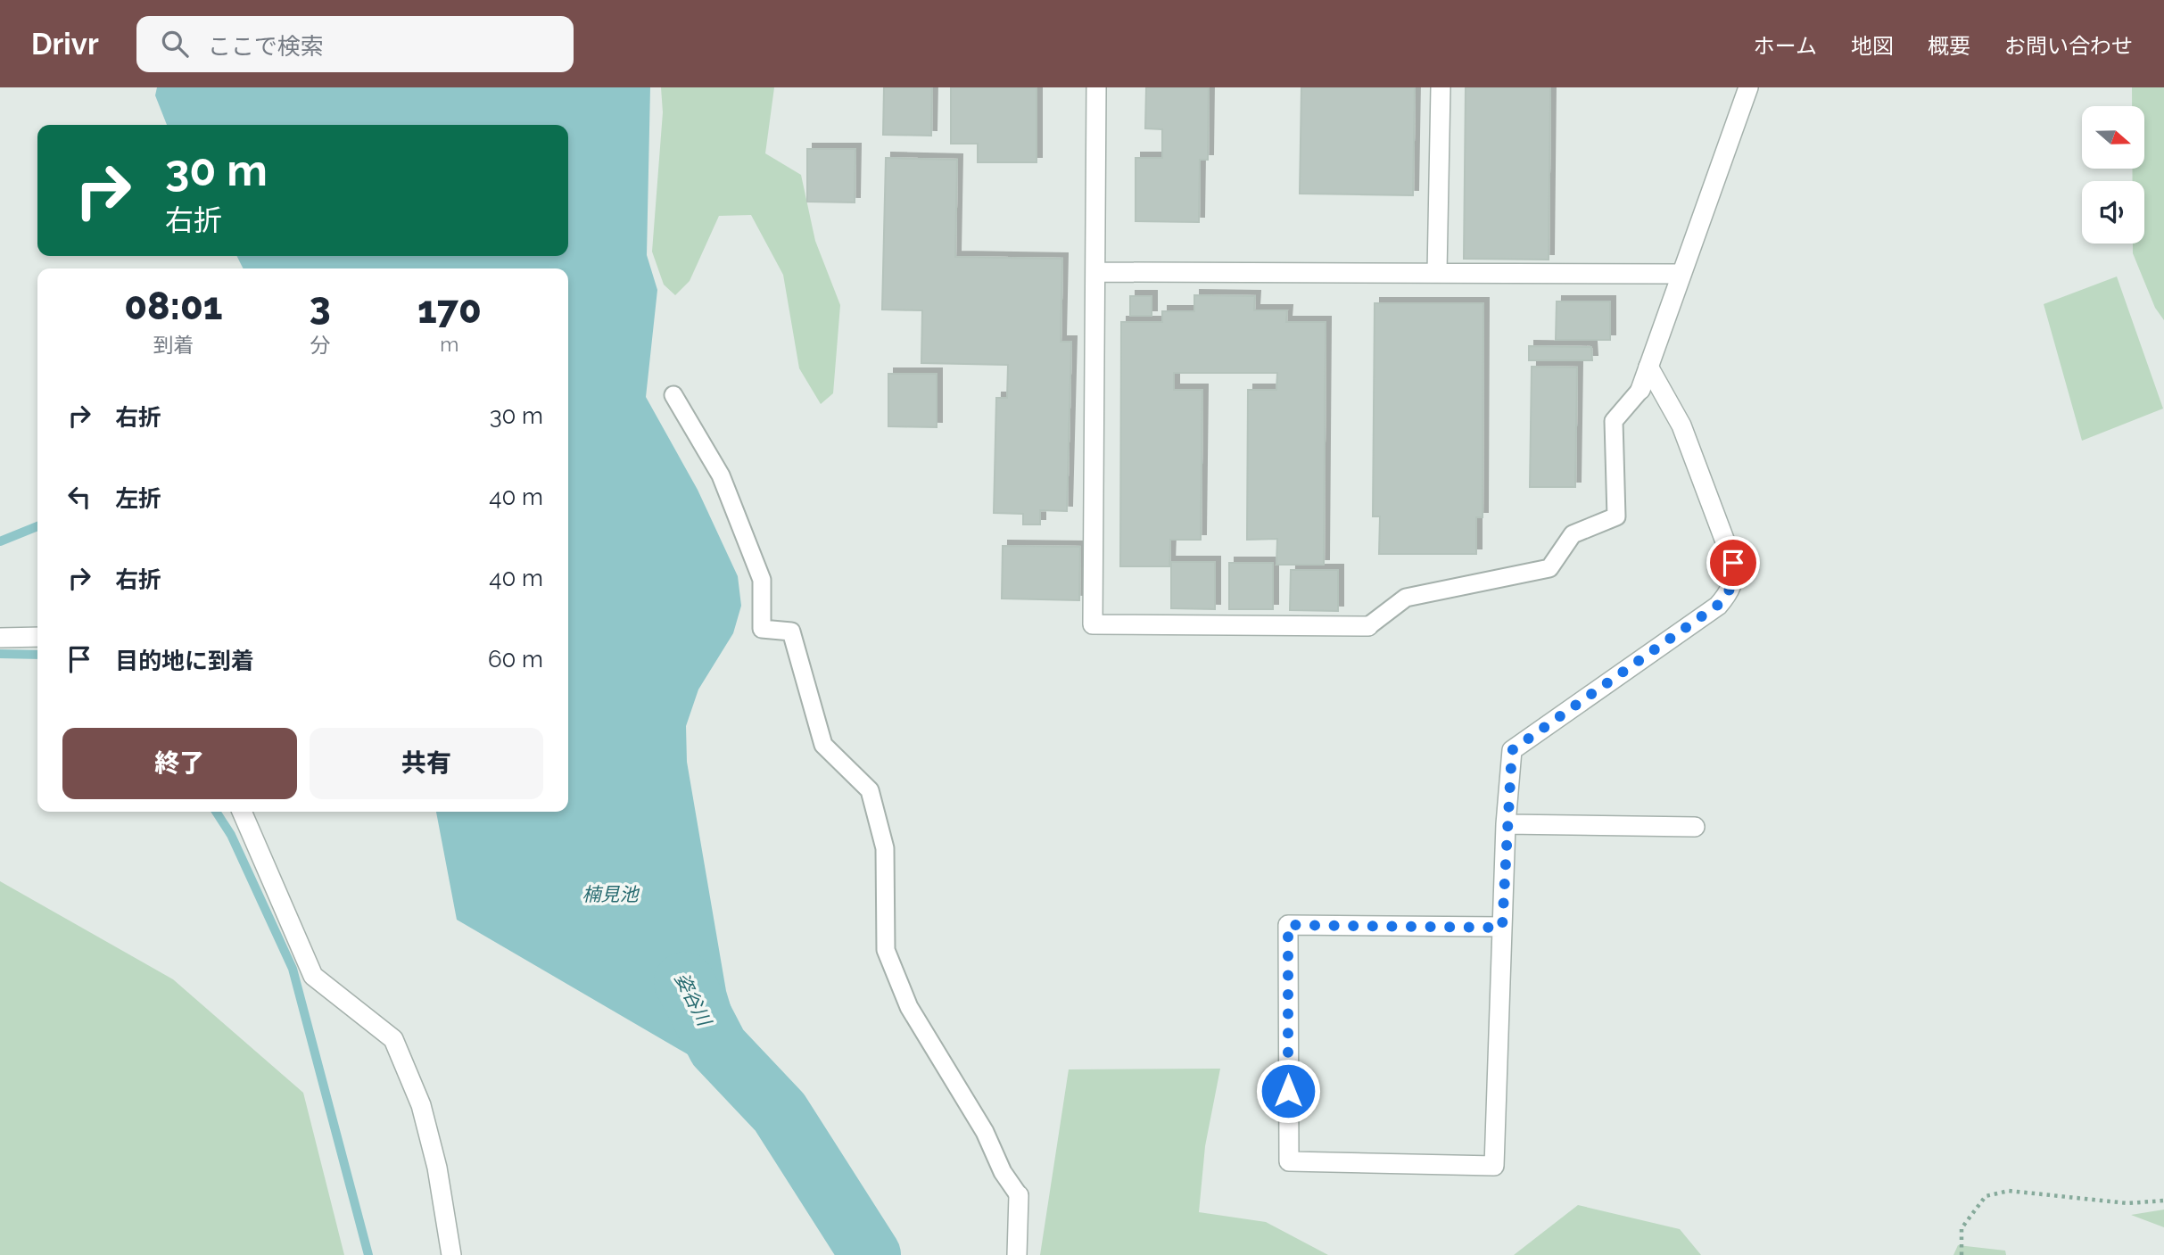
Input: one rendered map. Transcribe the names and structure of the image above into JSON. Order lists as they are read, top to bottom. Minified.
{"water":["楠見池","姿谷川"],"north":"right","page":{"header":"Drivr","search":"ここで検索","nav":["ホーム","地図","概要","お問い合わせ"],"turn":["30 m","右折"],"eta":["08:01","到着","3","分","170","m"],"list":[{"name":"右折","value":"30 m"},{"name":"左折","value":"40 m"},{"name":"右折","value":"40 m"},{"name":"目的地に到着","value":"60 m"}],"buttons":["終了","共有"]}}
